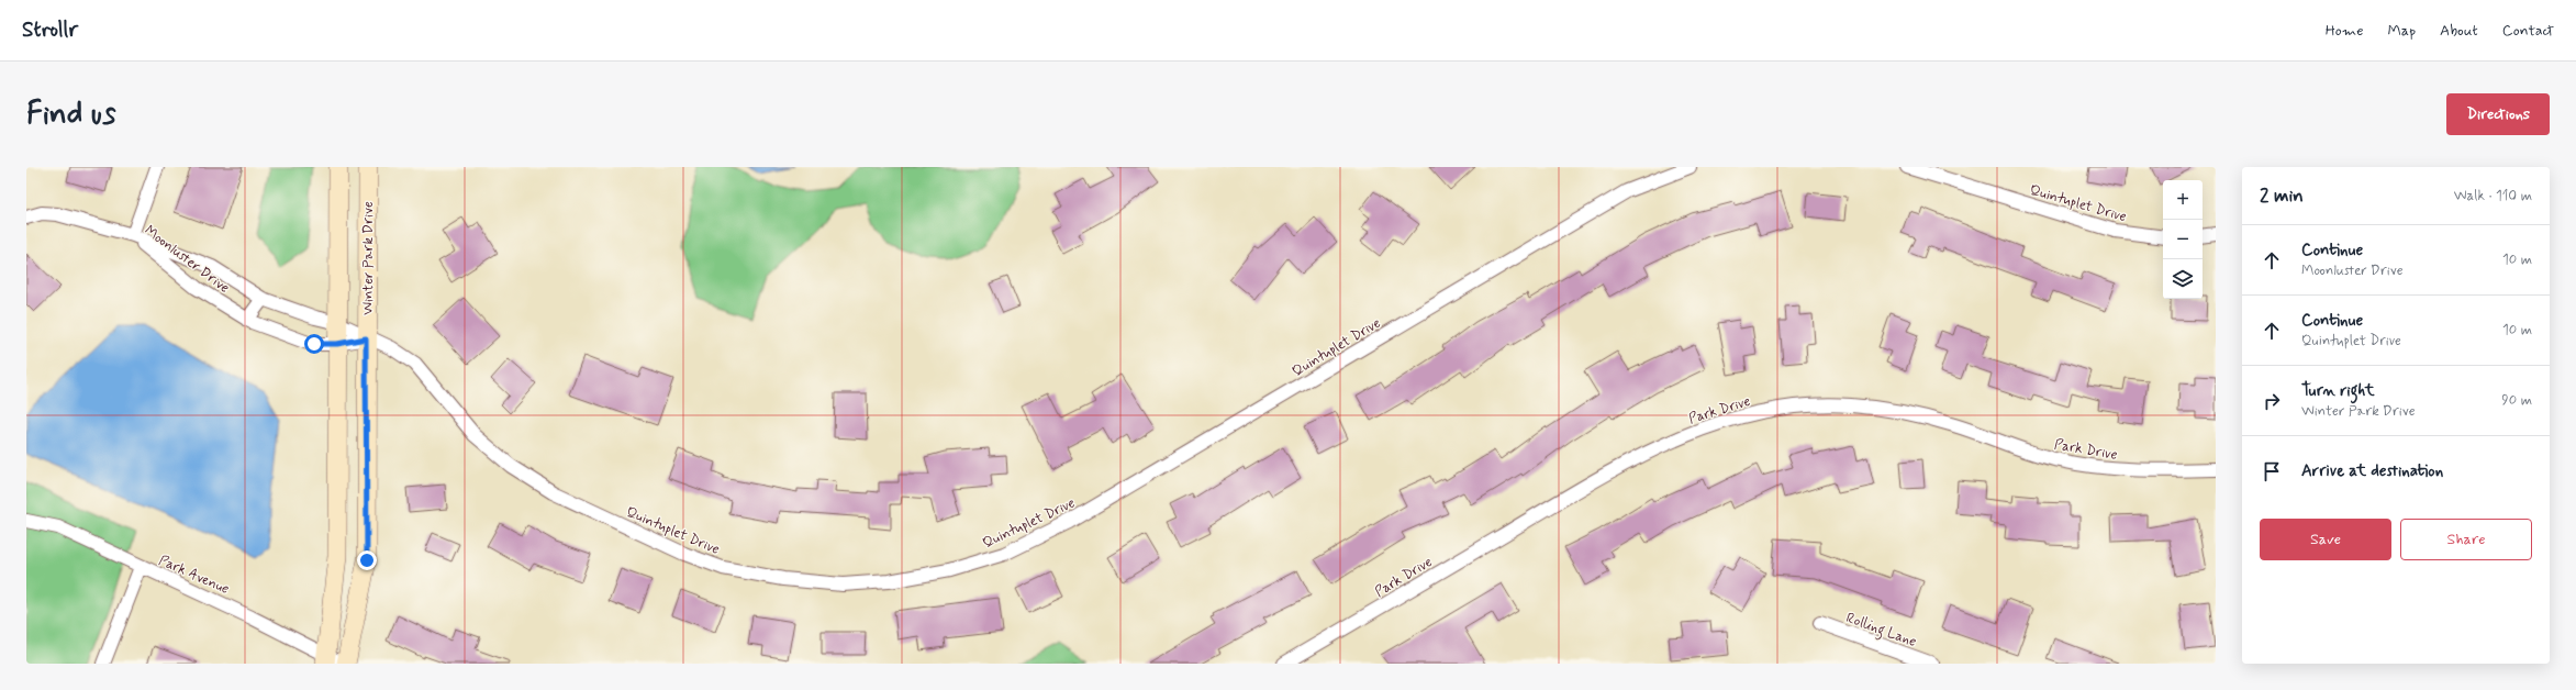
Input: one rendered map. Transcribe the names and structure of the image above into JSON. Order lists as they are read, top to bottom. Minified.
{"streets":{"street":["Quintuplet Drive","Moonluster Drive","Winter Park Drive","Park Drive","Park Avenue","Rolling Lane"]},"crossings":[["Quintuplet Drive","Moonluster Drive"],["Quintuplet Drive","Winter Park Drive"],["Moonluster Drive","Winter Park Drive"],["Winter Park Drive","Park Avenue"]],"page":{"header":"Strollr","nav":["Home","Map","About","Contact"],"buttons":["Directions",["Save","Share"]],"title":"Find us","heading":["2 min","Walk · 110 m"],"map_buttons":["+","−"],"list":[["Continue","Moonluster Drive","10 m"],["Continue","Quintuplet Drive","10 m"],["Turn right","Winter Park Drive","90 m"],"Arrive at destination"]}}
